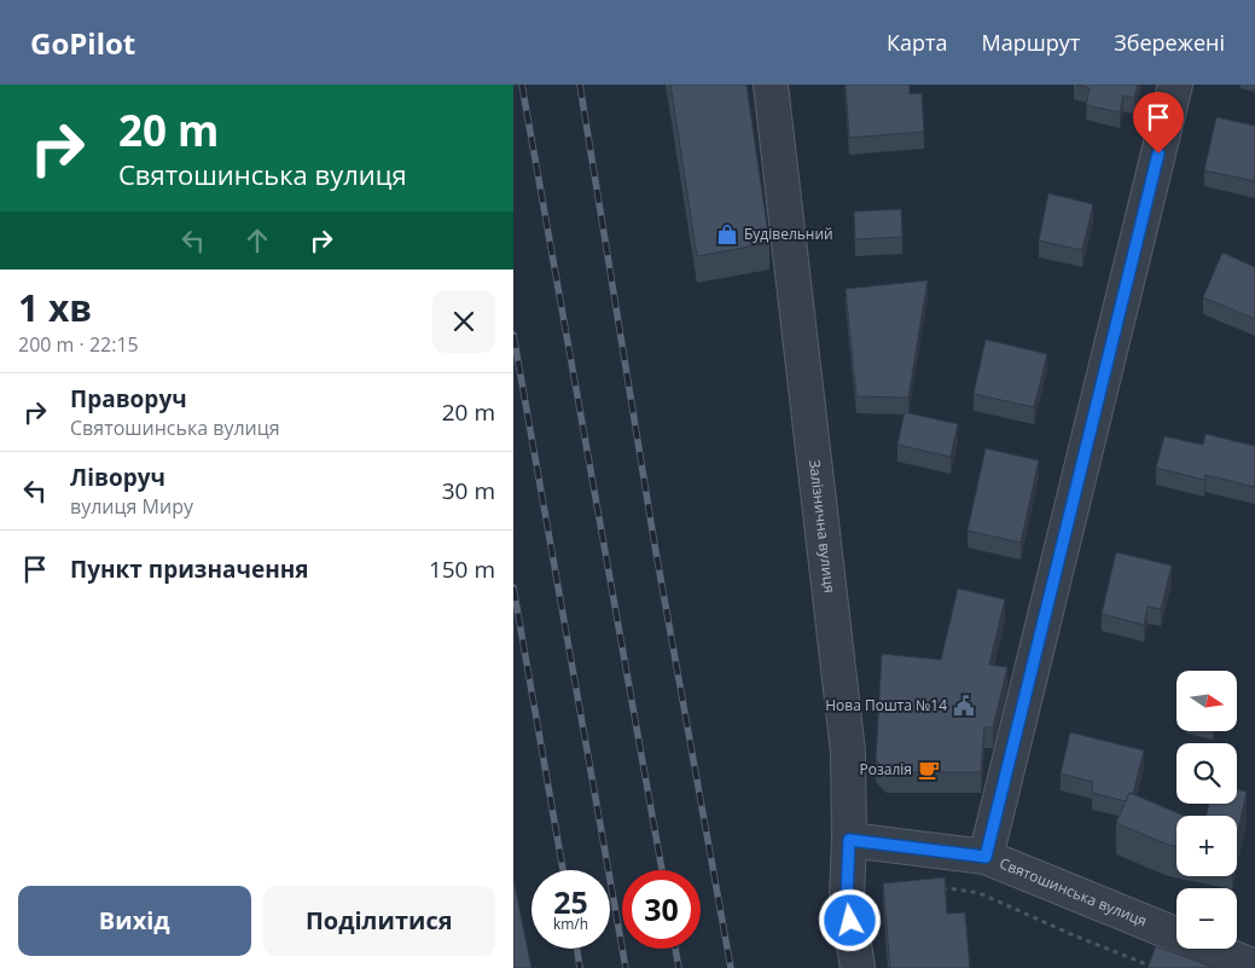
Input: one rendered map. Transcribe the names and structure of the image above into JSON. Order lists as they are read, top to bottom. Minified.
{"streets":{"street":["Залізнична вулиця","Святошинська вулиця"]},"crossings":[["Залізнична вулиця","Святошинська вулиця"]],"places":{"shop":["Будівельний"],"public building":["Нова Пошта №14"],"cafe":["Розалія"]},"north":"right","page":{"header":"GoPilot","nav":["Карта","Маршрут","Збережені"],"turn":["20 m","Святошинська вулиця"],"heading":["1 хв","200 m · 22:15"],"list":[{"name":"Праворуч","note":"Святошинська вулиця","value":"20 m"},{"name":"Ліворуч","note":"вулиця Миру","value":"30 m"},{"name":"Пункт призначення","value":"150 m"}],"map_buttons":["+","−"],"speed":"25 km/h","limit":"30","buttons":["Вихід","Поділитися"]}}
